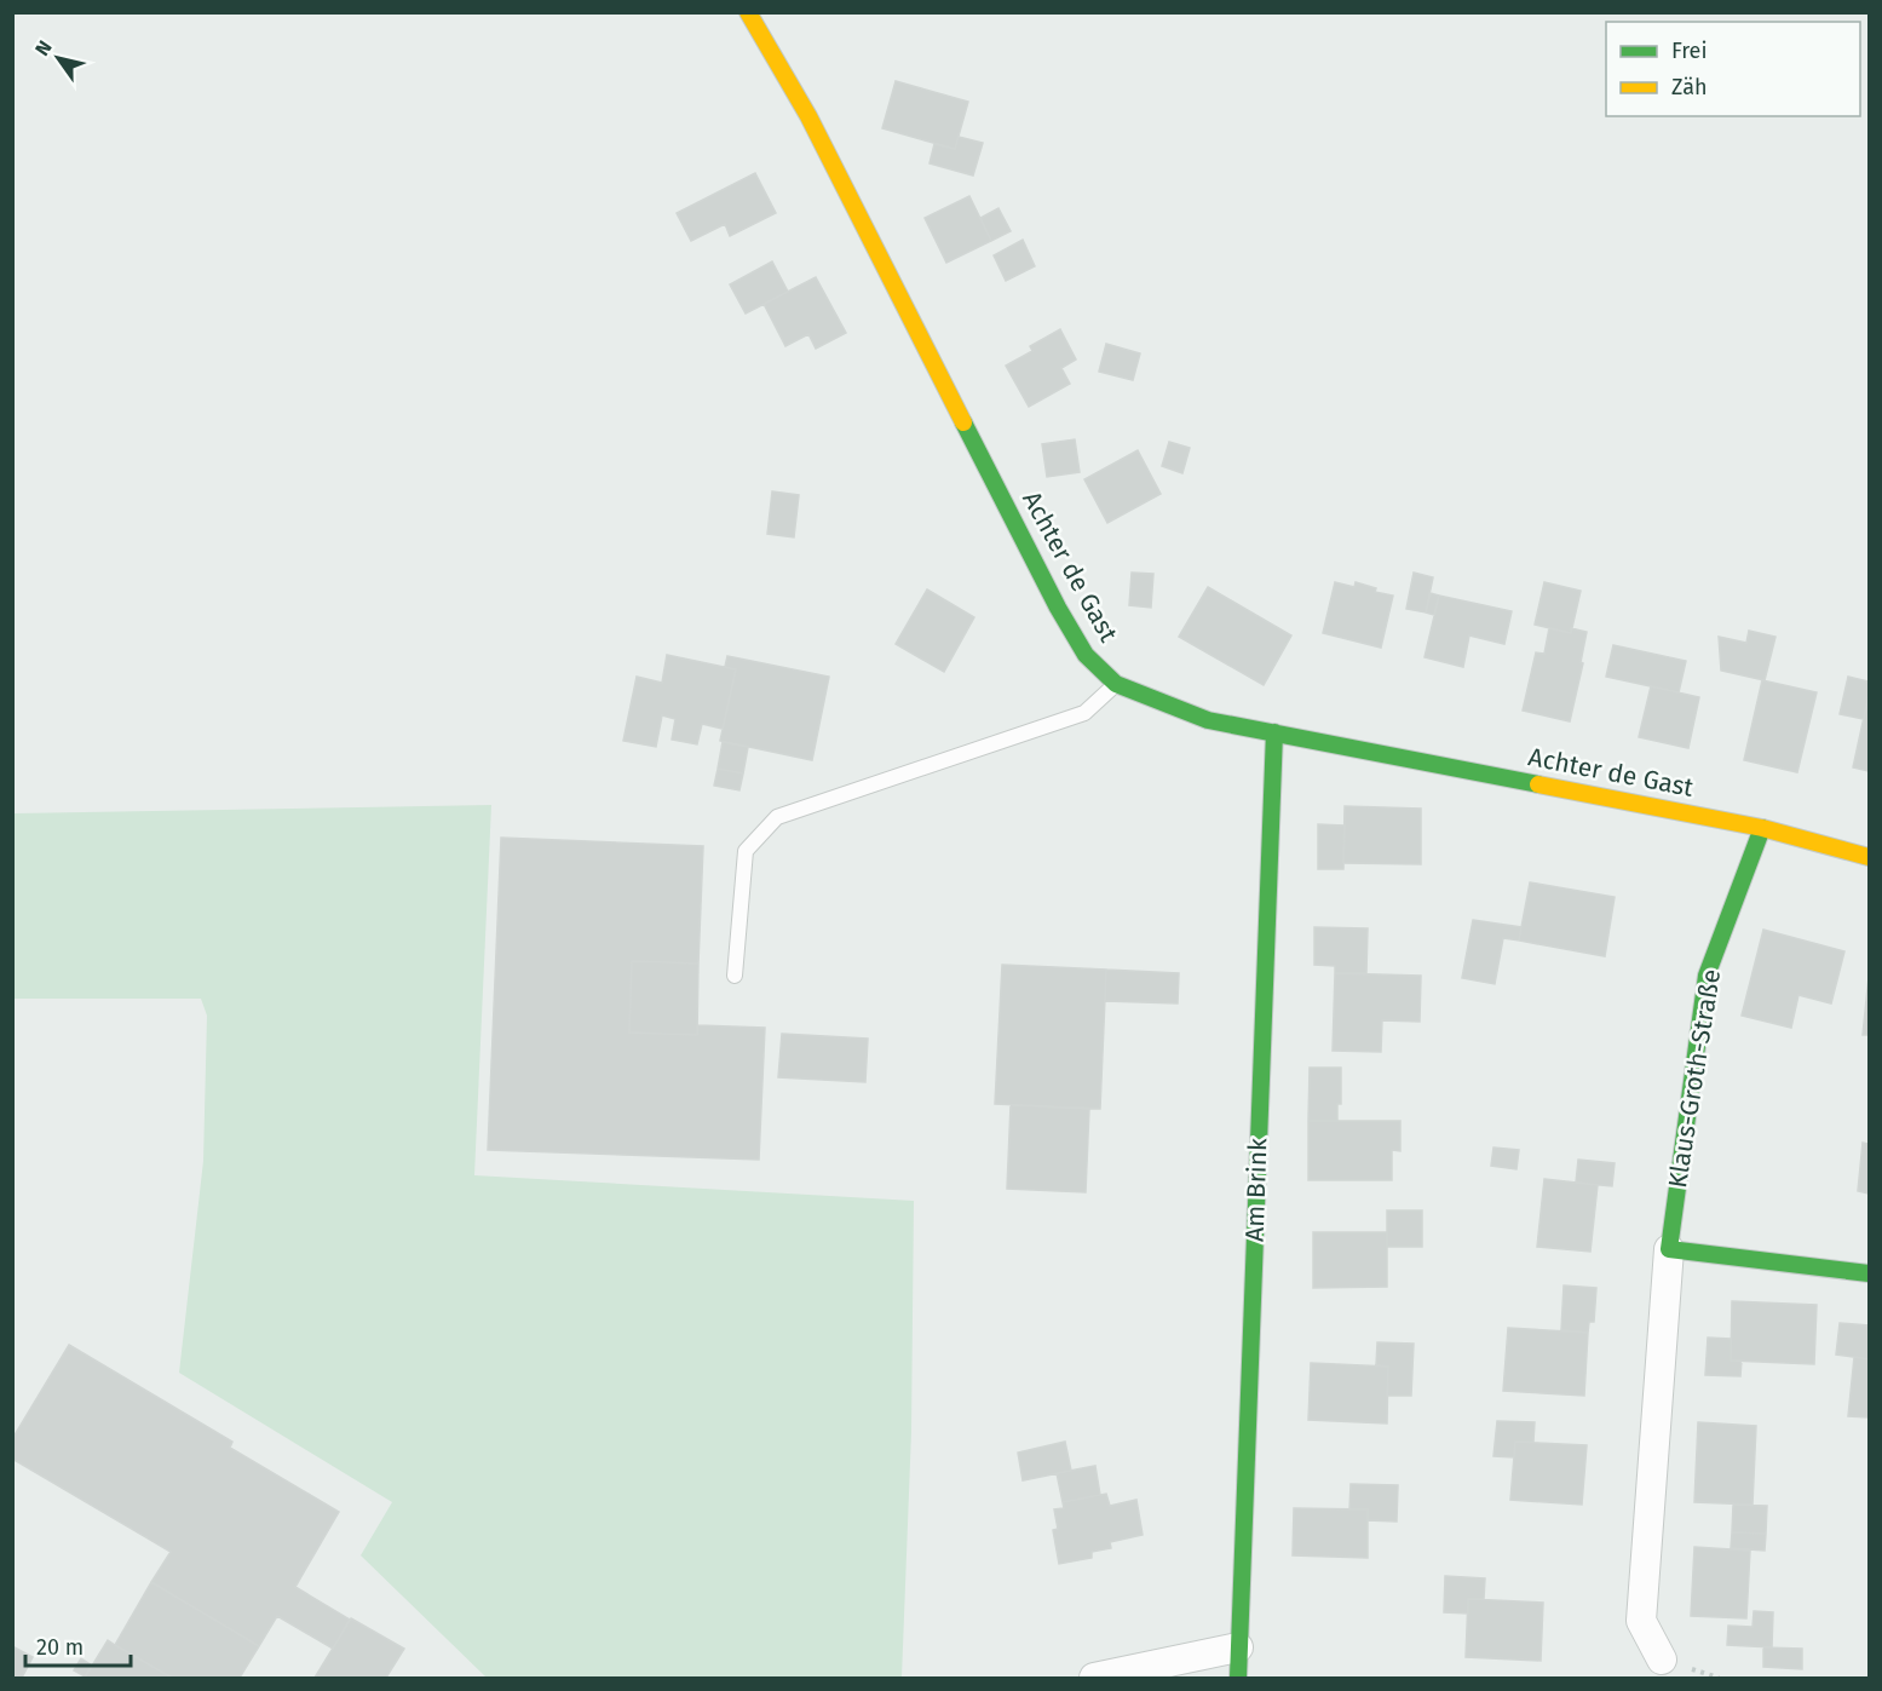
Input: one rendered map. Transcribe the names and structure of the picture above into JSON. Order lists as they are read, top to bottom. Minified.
{"streets":{"street":["Achter de Gast","Klaus-Groth-Straße","Am Brink"]},"crossings":[["Achter de Gast","Klaus-Groth-Straße"],["Achter de Gast","Am Brink"]],"legend":["Frei","Zäh"],"scale_bar":"20 m","north":"top left"}
